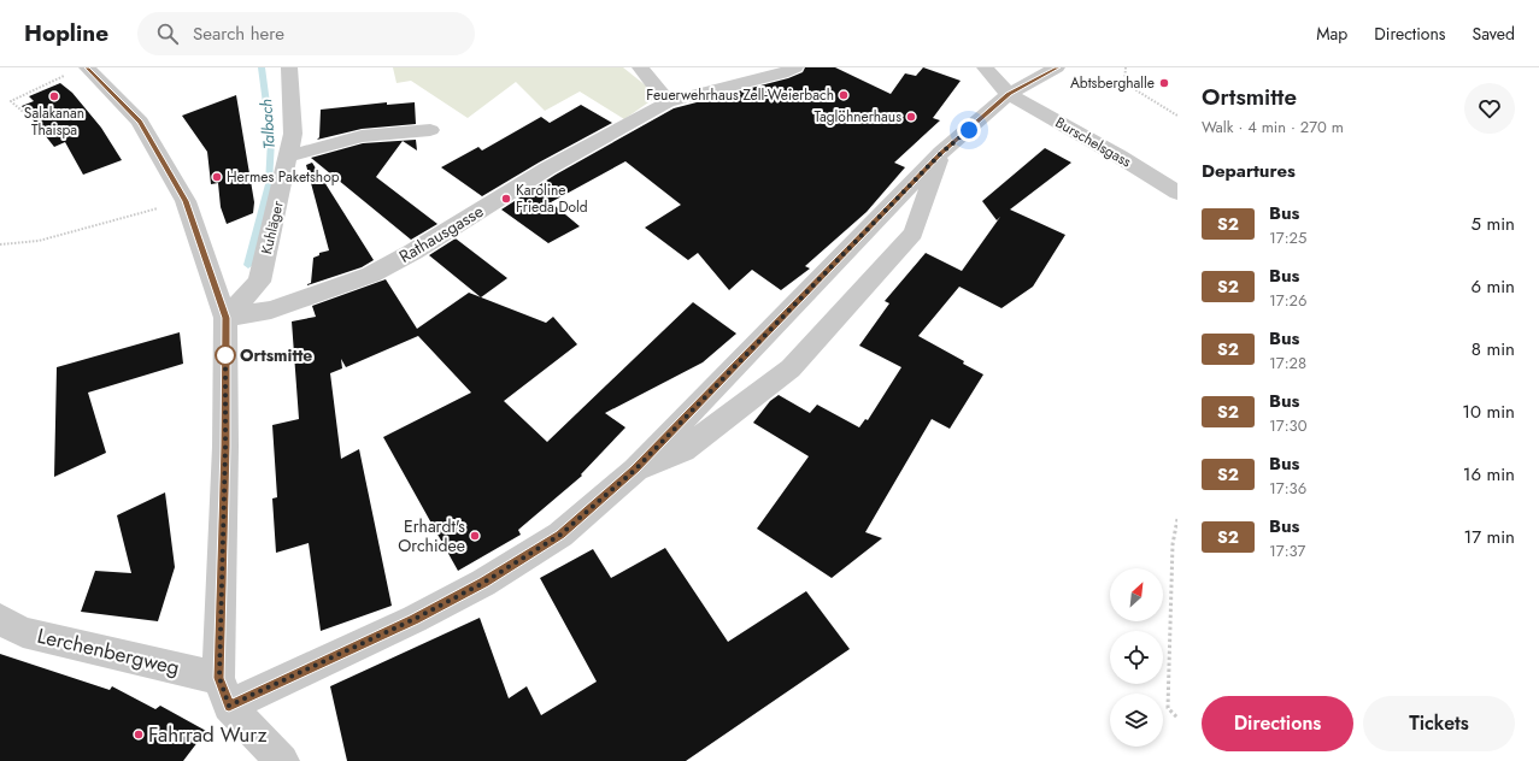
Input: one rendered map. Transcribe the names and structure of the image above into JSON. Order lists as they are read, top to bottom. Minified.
{"streets":{"street":["Burschelsgass","Kuhläger","Rathausgasse","Lerchenbergweg"]},"crossings":[["Kuhläger","Rathausgasse"]],"water":["Talbach"],"places":["Abtsberghalle","Feuerwehrhaus Zell-Weierbach","Salakanan Thaispa","Taglöhnerhaus","Hermes Paketshop","Karoline Frieda Dold","Ortsmitte","Erhardt's Orchidee","Fahrrad Wurz"],"lines":["bus line S2"],"north":"top right","page":{"header":"Hopline","search":"Search here","nav":["Map","Directions","Saved"],"heading":[["Ortsmitte","Walk · 4 min · 270 m"],"Departures"],"list":[{"mark":"S2","name":"Bus","note":"17:25","value":"5 min"},{"mark":"S2","name":"Bus","note":"17:26","value":"6 min"},{"mark":"S2","name":"Bus","note":"17:28","value":"8 min"},{"mark":"S2","name":"Bus","note":"17:30","value":"10 min"},{"mark":"S2","name":"Bus","note":"17:36","value":"16 min"},{"mark":"S2","name":"Bus","note":"17:37","value":"17 min"}],"buttons":["Directions","Tickets"]}}
